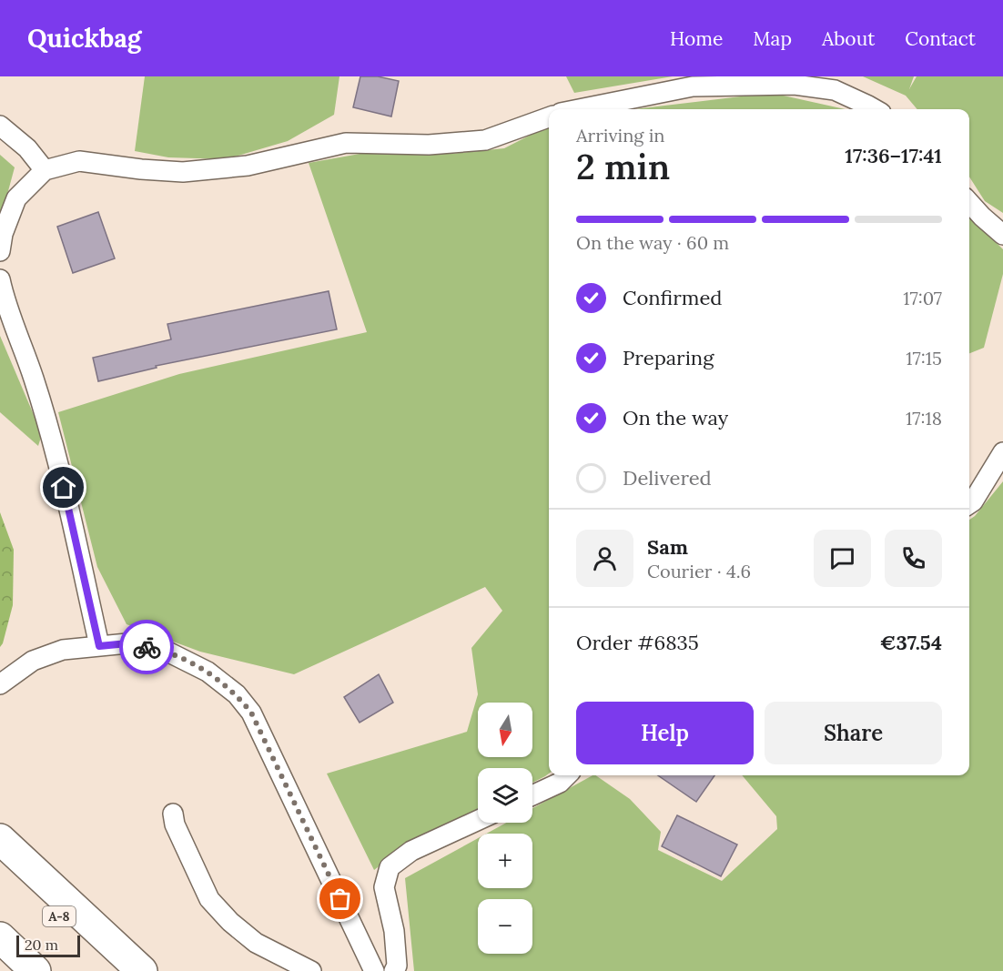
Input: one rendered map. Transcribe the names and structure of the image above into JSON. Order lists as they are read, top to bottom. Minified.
{"streets":{"highway":["A-8"]},"scale_bar":"20 m","north":"bottom","page":{"header":"Quickbag","nav":["Home","Map","About","Contact"],"heading":["2 min","Arriving in","17:36–17:41"],"panel":["Sam","Courier · 4.6","Order #6835","€37.54"],"bar":"On the way · 60 m","list":[["Confirmed","17:07"],["Preparing","17:15"],["On the way","17:18"],"Delivered"],"buttons":["Help","Share"],"map_buttons":["+","−"],"scale":"20 m"}}
